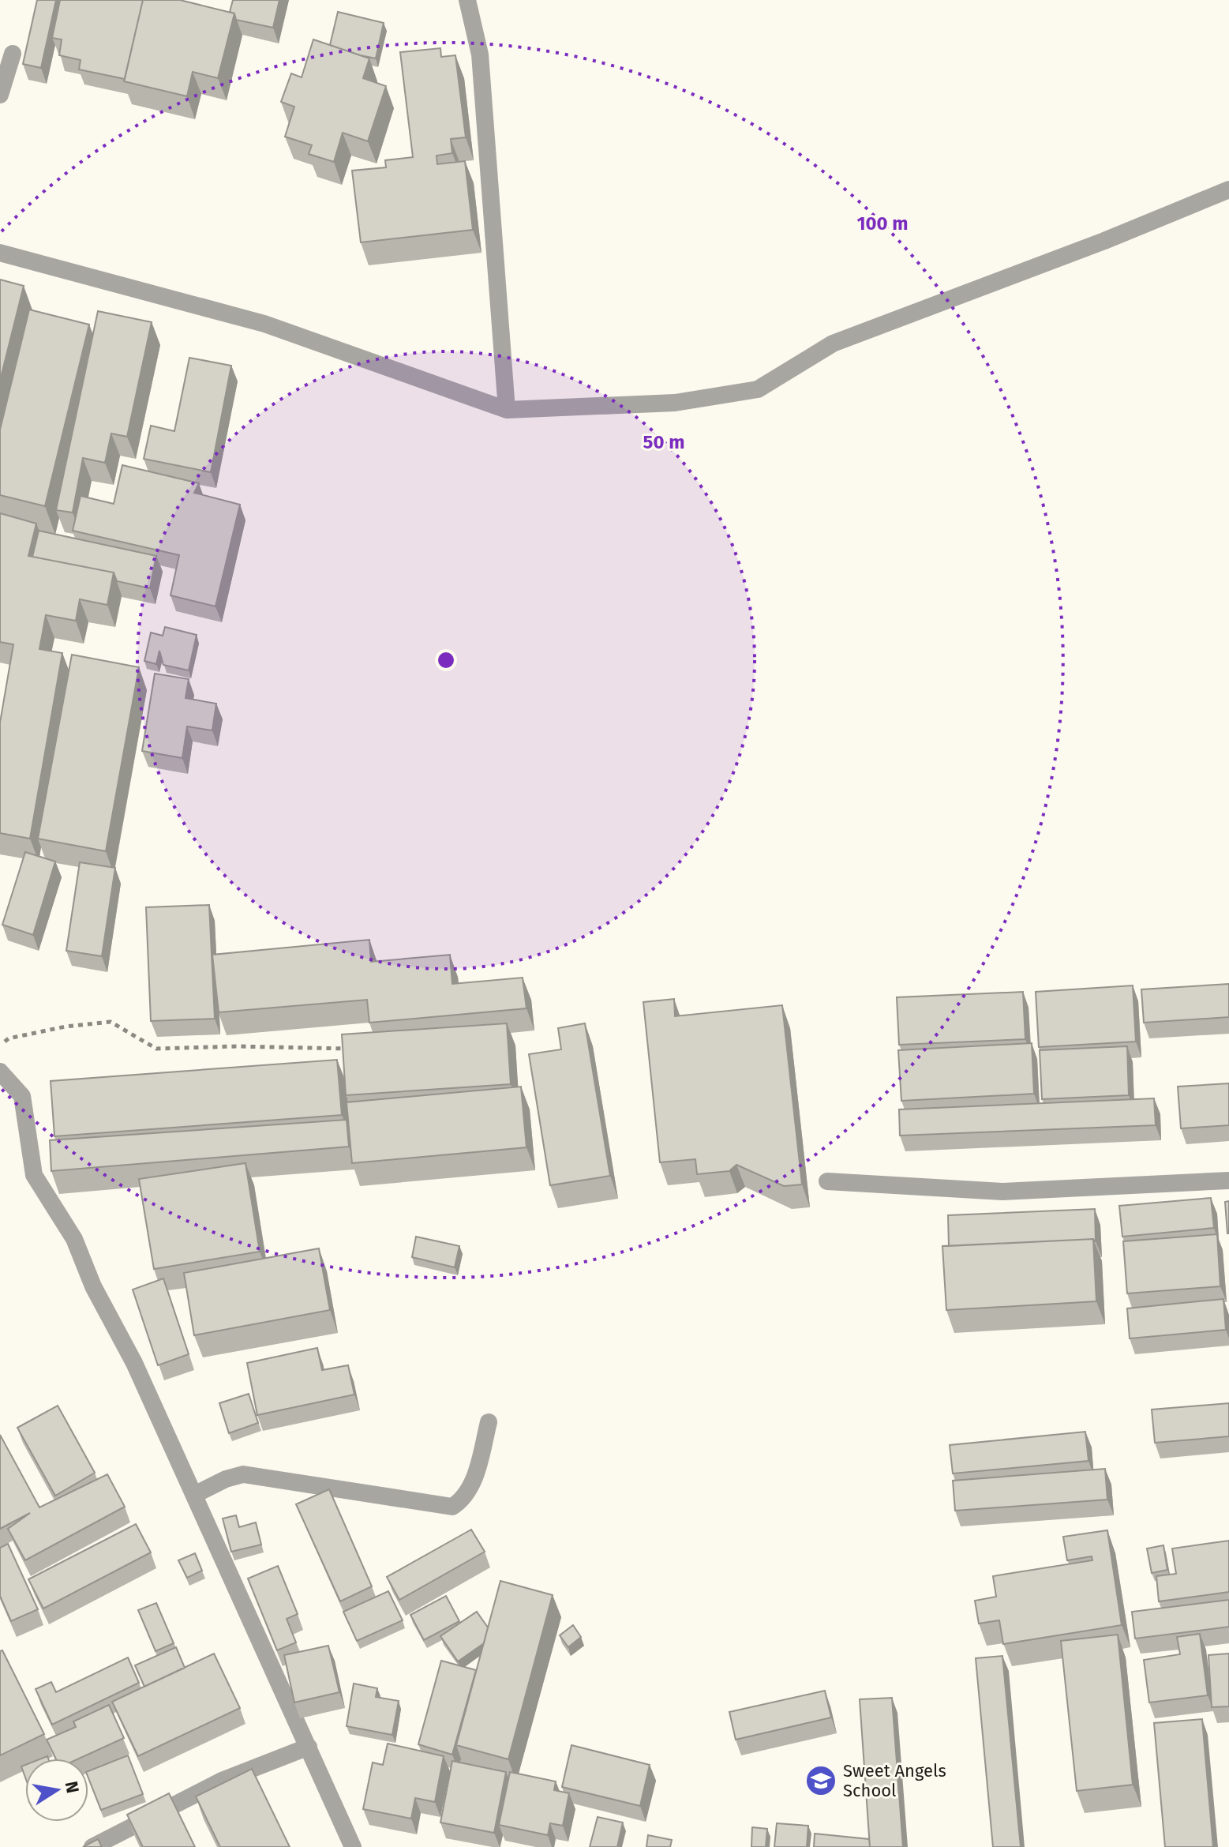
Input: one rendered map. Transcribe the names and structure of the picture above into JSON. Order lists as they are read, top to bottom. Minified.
{"places":{"school or university":["Sweet Angels School"]},"north":"right","rings":["100 m","50 m"]}
